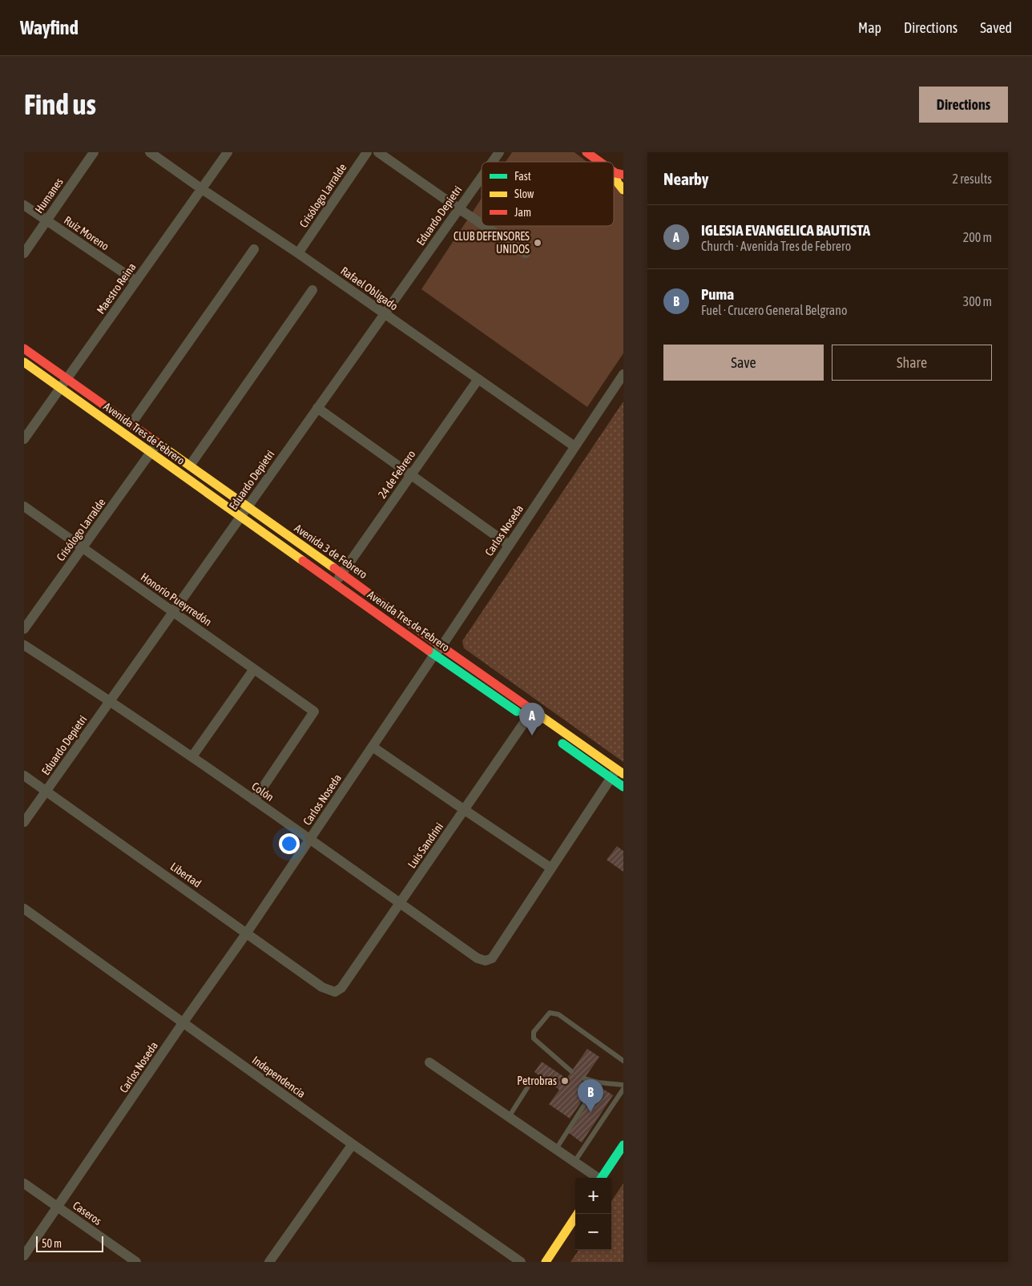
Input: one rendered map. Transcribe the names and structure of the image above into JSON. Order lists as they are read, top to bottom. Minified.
{"streets":{"main road":["Avenida Tres de Febrero","Avenida 3 de Febrero"],"street":["Humanes","Crisólogo Larralde","Eduardo Depietri","Ruiz Moreno","Maestro Reina","Rafael Obligado","24 de Febrero","Carlos Noseda","Honorio Pueyrredón","Colón","Luis Sandrini","Libertad","Independencia","Caseros"]},"crossings":[["Humanes","Ruiz Moreno"],["Crisólogo Larralde","Rafael Obligado"],["Crisólogo Larralde","Avenida Tres de Febrero"],["Crisólogo Larralde","Avenida 3 de Febrero"],["Crisólogo Larralde","Honorio Pueyrredón"],["Eduardo Depietri","Rafael Obligado"],["Eduardo Depietri","Avenida Tres de Febrero"],["Eduardo Depietri","Avenida 3 de Febrero"],["Eduardo Depietri","Honorio Pueyrredón"],["Eduardo Depietri","Colón"],["Eduardo Depietri","Libertad"],["Ruiz Moreno","Maestro Reina"],["Maestro Reina","Rafael Obligado"],["Maestro Reina","Avenida Tres de Febrero"],["Maestro Reina","Avenida 3 de Febrero"],["Rafael Obligado","24 de Febrero"],["Rafael Obligado","Carlos Noseda"],["Avenida Tres de Febrero","24 de Febrero"],["Avenida Tres de Febrero","Carlos Noseda"],["Avenida Tres de Febrero","Avenida 3 de Febrero"],["Avenida Tres de Febrero","Luis Sandrini"],["24 de Febrero","Avenida 3 de Febrero"],["Carlos Noseda","Avenida 3 de Febrero"],["Carlos Noseda","Colón"],["Carlos Noseda","Libertad"],["Carlos Noseda","Independencia"],["Carlos Noseda","Caseros"],["Avenida 3 de Febrero","Luis Sandrini"],["Honorio Pueyrredón","Colón"],["Colón","Luis Sandrini"],["Luis Sandrini","Libertad"]],"places":["CLUB DEFENSORES UNIDOS","Petrobras"],"legend":["Fast","Slow","Jam"],"scale_bar":"50 m","page":{"header":"Wayfind","nav":["Map","Directions","Saved"],"buttons":["Directions",["Save","Share"]],"title":"Find us","heading":["Nearby","2 results"],"list":[{"mark":"A","name":"IGLESIA EVANGELICA BAUTISTA","note":"Church · Avenida Tres de Febrero","value":"200 m"},{"mark":"B","name":"Puma","note":"Fuel · Crucero General Belgrano","value":"300 m"}],"pins":["A","B"],"map_buttons":["+","−"],"scale":"50 m"}}
